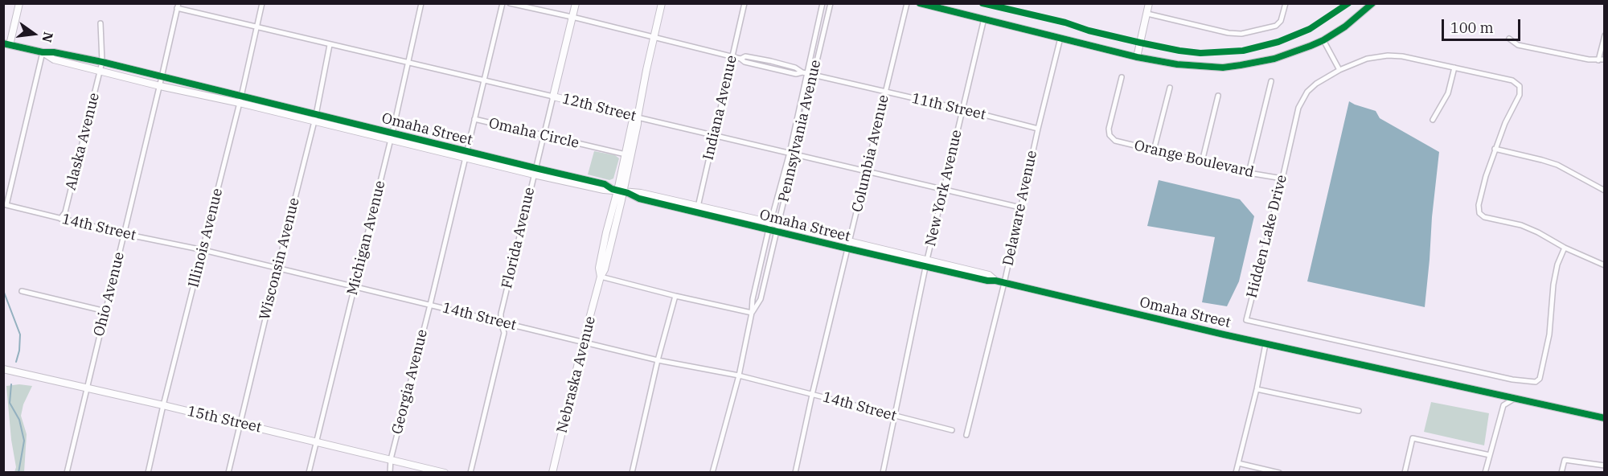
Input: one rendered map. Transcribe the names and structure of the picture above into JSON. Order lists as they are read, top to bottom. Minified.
{"streets":{"street":["11th Street","12th Street","Indiana Avenue","Omaha Street","Pennsylvania Avenue","Omaha Circle","Alaska Avenue","Columbia Avenue","Orange Boulevard","New York Avenue","Delaware Avenue","14th Street","Hidden Lake Drive","Illinois Avenue","Michigan Avenue","Florida Avenue","Wisconsin Avenue","Ohio Avenue","Nebraska Avenue","Georgia Avenue","15th Street"]},"crossings":[["11th Street","Indiana Avenue"],["11th Street","Pennsylvania Avenue"],["11th Street","Columbia Avenue"],["11th Street","New York Avenue"],["11th Street","Delaware Avenue"],["11th Street","Florida Avenue"],["11th Street","Nebraska Avenue"],["12th Street","Indiana Avenue"],["12th Street","Pennsylvania Avenue"],["12th Street","Columbia Avenue"],["12th Street","New York Avenue"],["12th Street","Delaware Avenue"],["12th Street","Illinois Avenue"],["12th Street","Michigan Avenue"],["12th Street","Florida Avenue"],["12th Street","Wisconsin Avenue"],["12th Street","Ohio Avenue"],["12th Street","Nebraska Avenue"],["Indiana Avenue","Omaha Street"],["Omaha Street","Pennsylvania Avenue"],["Omaha Street","Omaha Circle"],["Omaha Street","Alaska Avenue"],["Omaha Street","Columbia Avenue"],["Omaha Street","New York Avenue"],["Omaha Street","Delaware Avenue"],["Omaha Street","14th Street"],["Omaha Street","Illinois Avenue"],["Omaha Street","Michigan Avenue"],["Omaha Street","Florida Avenue"],["Omaha Street","Wisconsin Avenue"],["Omaha Street","Ohio Avenue"],["Omaha Street","Nebraska Avenue"],["Omaha Street","Georgia Avenue"],["Pennsylvania Avenue","14th Street"],["Omaha Circle","Florida Avenue"],["Omaha Circle","Nebraska Avenue"],["Omaha Circle","Georgia Avenue"],["Alaska Avenue","14th Street"],["Columbia Avenue","14th Street"],["Orange Boulevard","Hidden Lake Drive"],["New York Avenue","14th Street"],["14th Street","Illinois Avenue"],["14th Street","Michigan Avenue"],["14th Street","Florida Avenue"],["14th Street","Wisconsin Avenue"],["14th Street","Ohio Avenue"],["14th Street","Nebraska Avenue"],["14th Street","Georgia Avenue"],["Illinois Avenue","15th Street"],["Michigan Avenue","15th Street"],["Wisconsin Avenue","15th Street"],["Ohio Avenue","15th Street"],["Georgia Avenue","15th Street"]],"scale_bar":"100 m","north":"right"}
